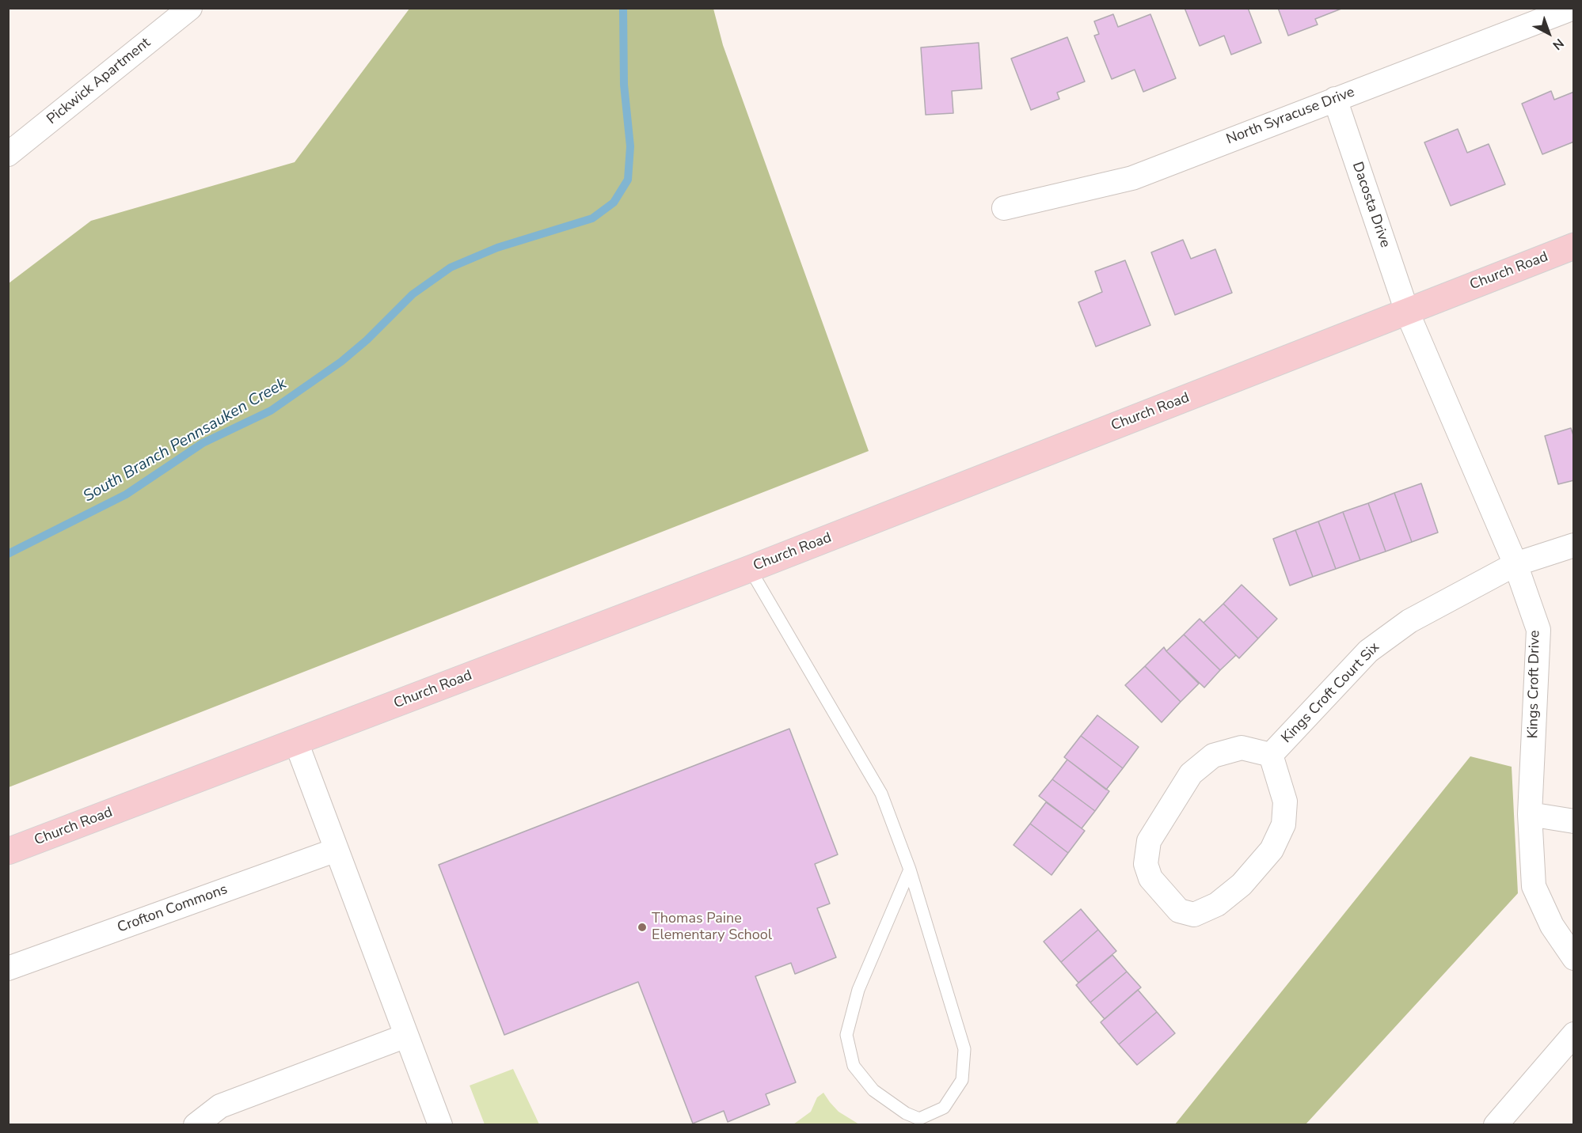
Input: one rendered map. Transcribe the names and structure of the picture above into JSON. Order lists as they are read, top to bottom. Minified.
{"streets":{"main road":["Church Road"],"street":["Pickwick Apartment","North Syracuse Drive","Dacosta Drive","Kings Croft Drive","Kings Croft Court Six","Crofton Commons"]},"crossings":[["North Syracuse Drive","Dacosta Drive"],["Dacosta Drive","Church Road"],["Dacosta Drive","Kings Croft Drive"],["Church Road","Kings Croft Drive"],["Kings Croft Drive","Kings Croft Court Six"]],"water":["South Branch Pennsauken Creek"],"places":["Thomas Paine Elementary School"],"north":"bottom right"}
